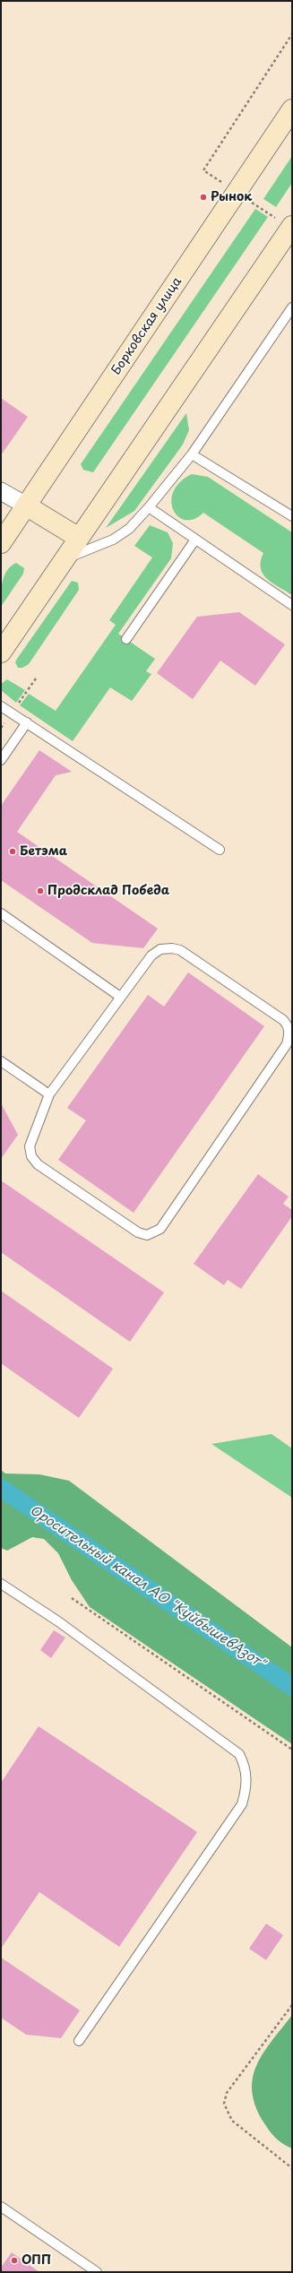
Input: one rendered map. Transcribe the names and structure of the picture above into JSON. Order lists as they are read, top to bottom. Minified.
{"streets":{"main road":["Борковская улица"]},"water":["Оросительный канал АО \"КуйбышевАзот\""],"places":["Рынок","Бетэма","Продсклад Победа","ОПП"]}
